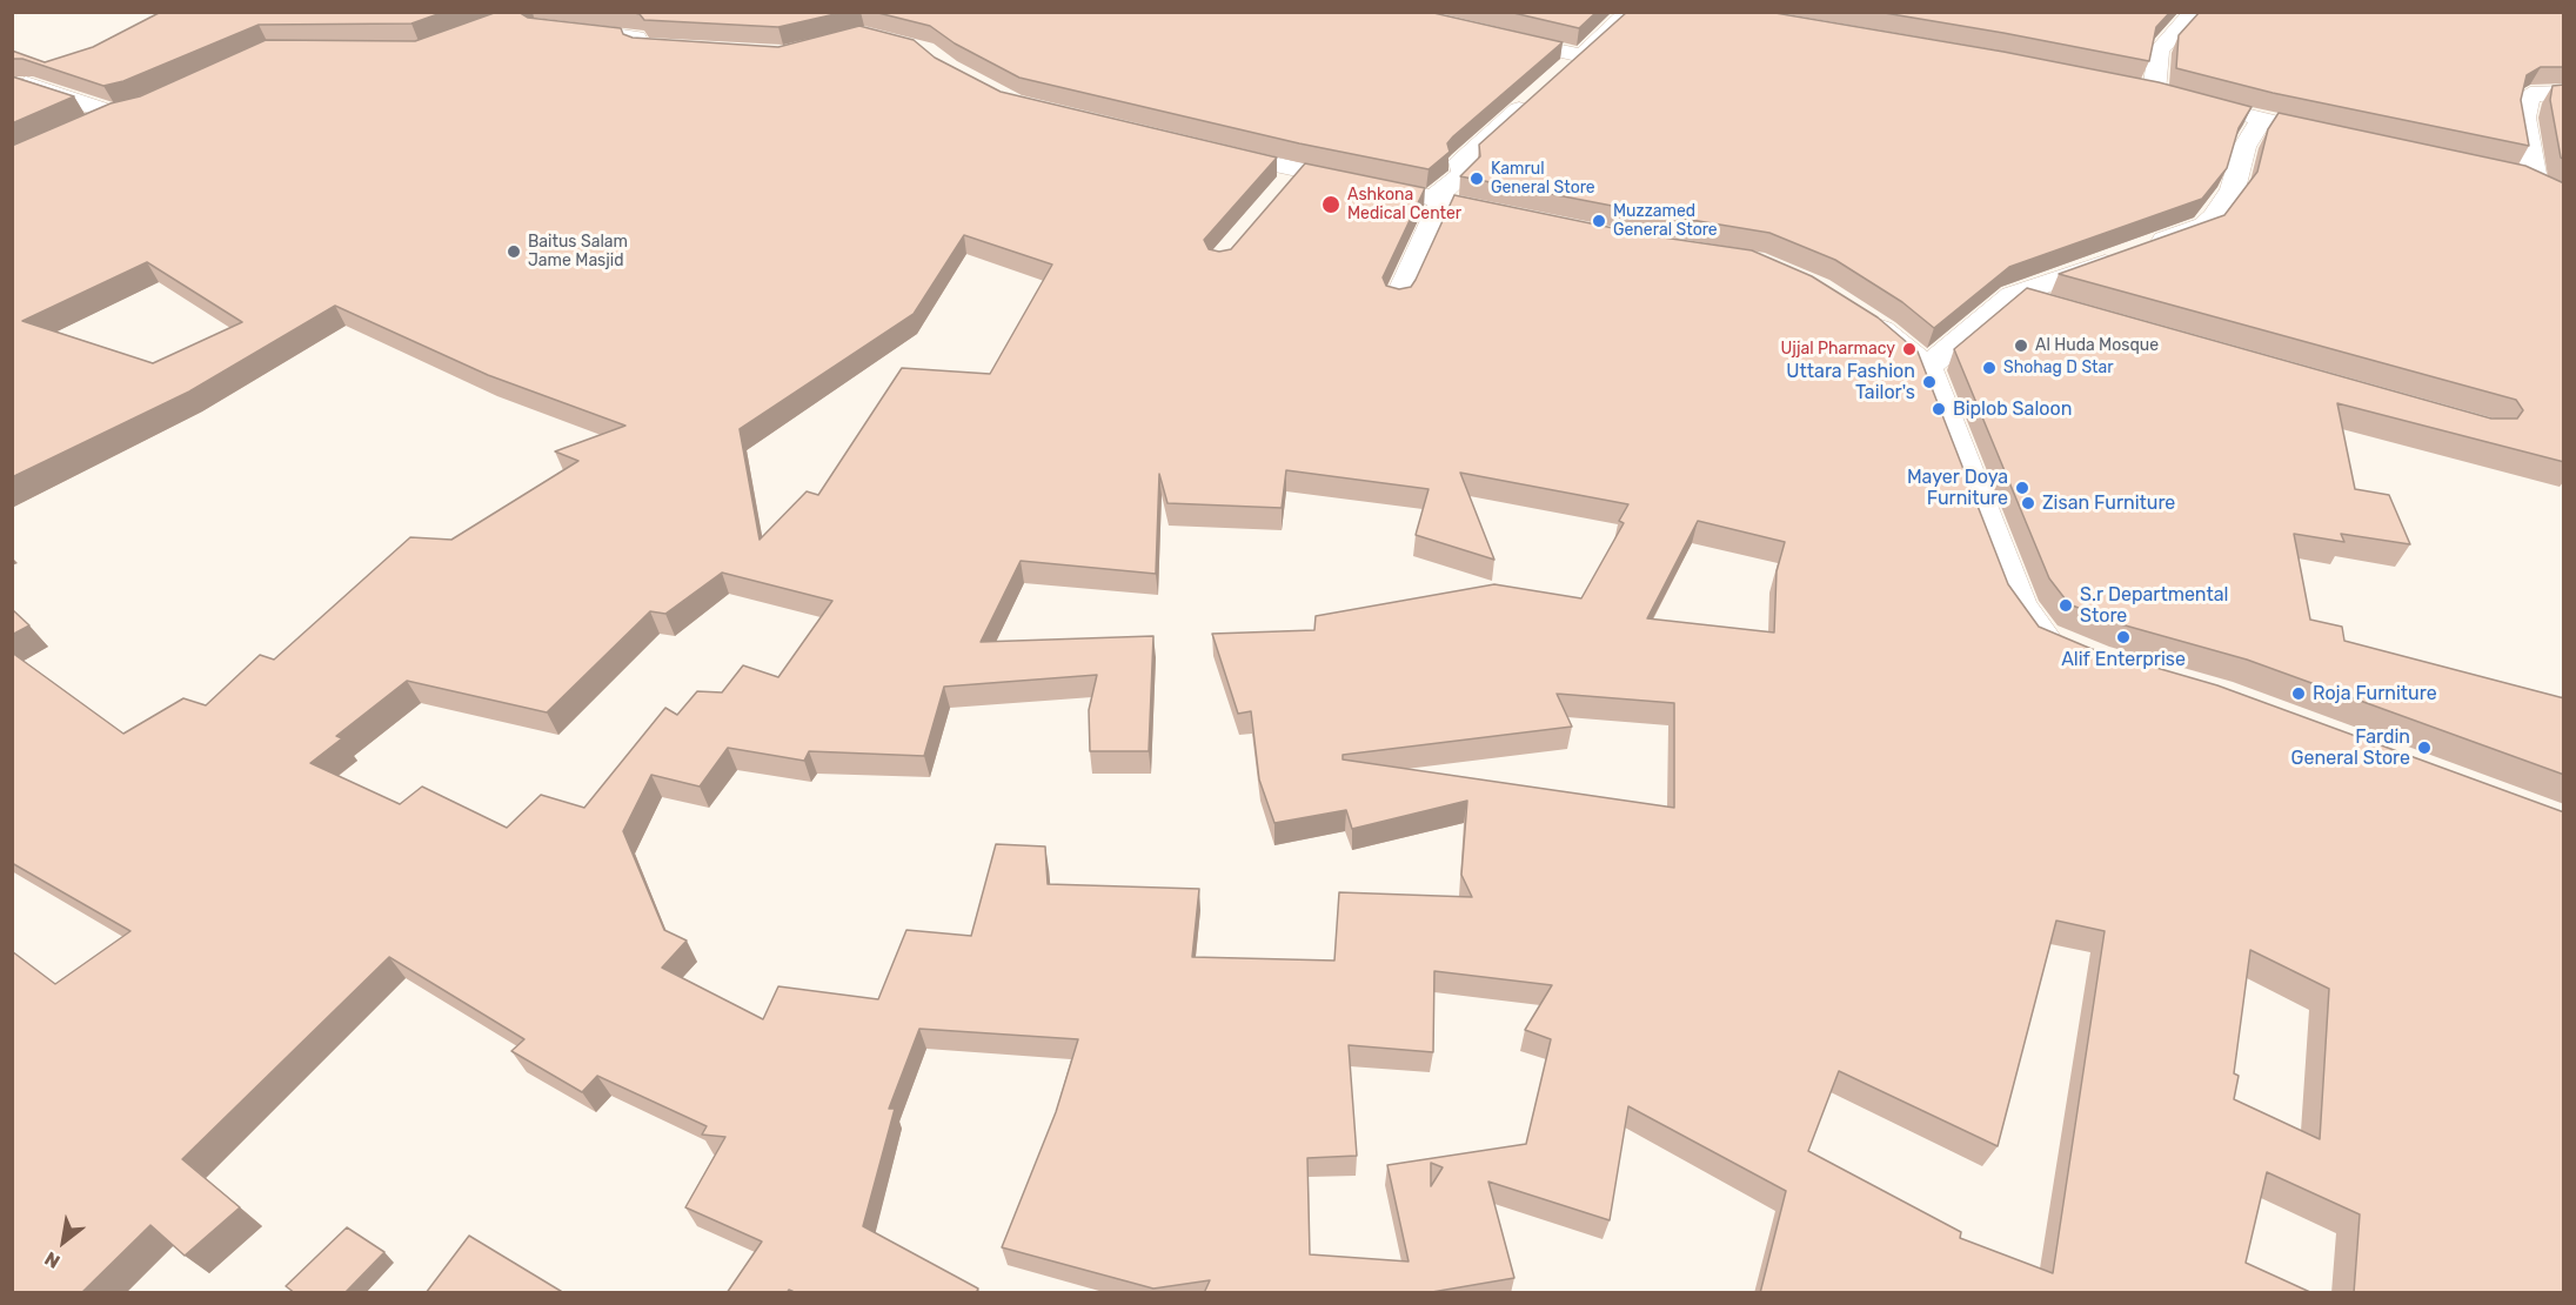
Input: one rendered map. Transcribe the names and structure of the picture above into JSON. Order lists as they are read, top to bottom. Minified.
{"places":["Kamrul General Store","Ashkona Medical Center","Muzzamed General Store","Baitus Salam Jame Masjid","Al Huda Mosque","Ujjal Pharmacy","Shohag D Star","Uttara Fashion Tailor's","Biplob Saloon","Mayer Doya Furniture","Zisan Furniture","S.r Departmental Store","Alif Enterprise","Roja Furniture","Fardin General Store"],"north":"bottom left"}
